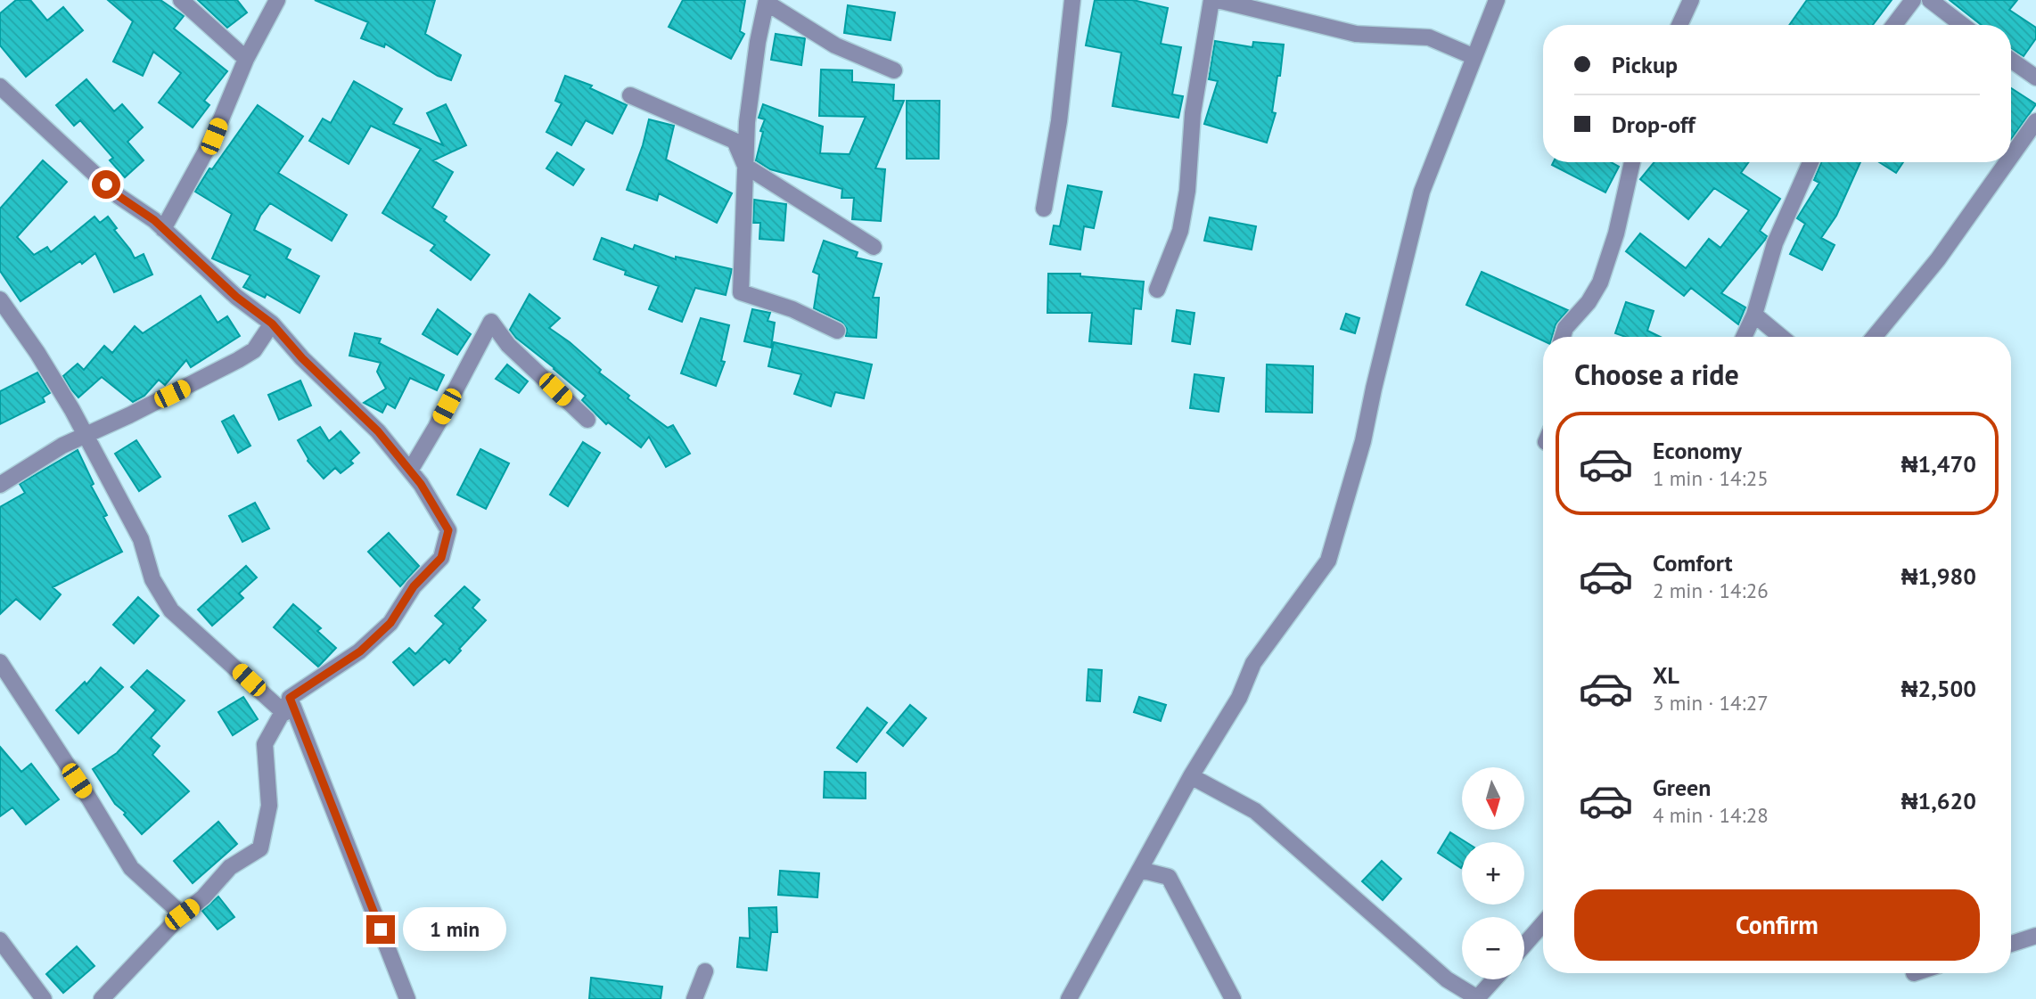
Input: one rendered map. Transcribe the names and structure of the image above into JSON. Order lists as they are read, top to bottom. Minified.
{"north":"bottom","page":{"banner":["Pickup","Drop-off"],"heading":"Choose a ride","list":[{"name":"Economy","note":"1 min · 14:25","value":"₦1,470"},{"name":"Comfort","note":"2 min · 14:26","value":"₦1,980"},{"name":"XL","note":"3 min · 14:27","value":"₦2,500"},{"name":"Green","note":"4 min · 14:28","value":"₦1,620"}],"map_buttons":["+","−"],"buttons":"Confirm","bubble":"1 min"}}
